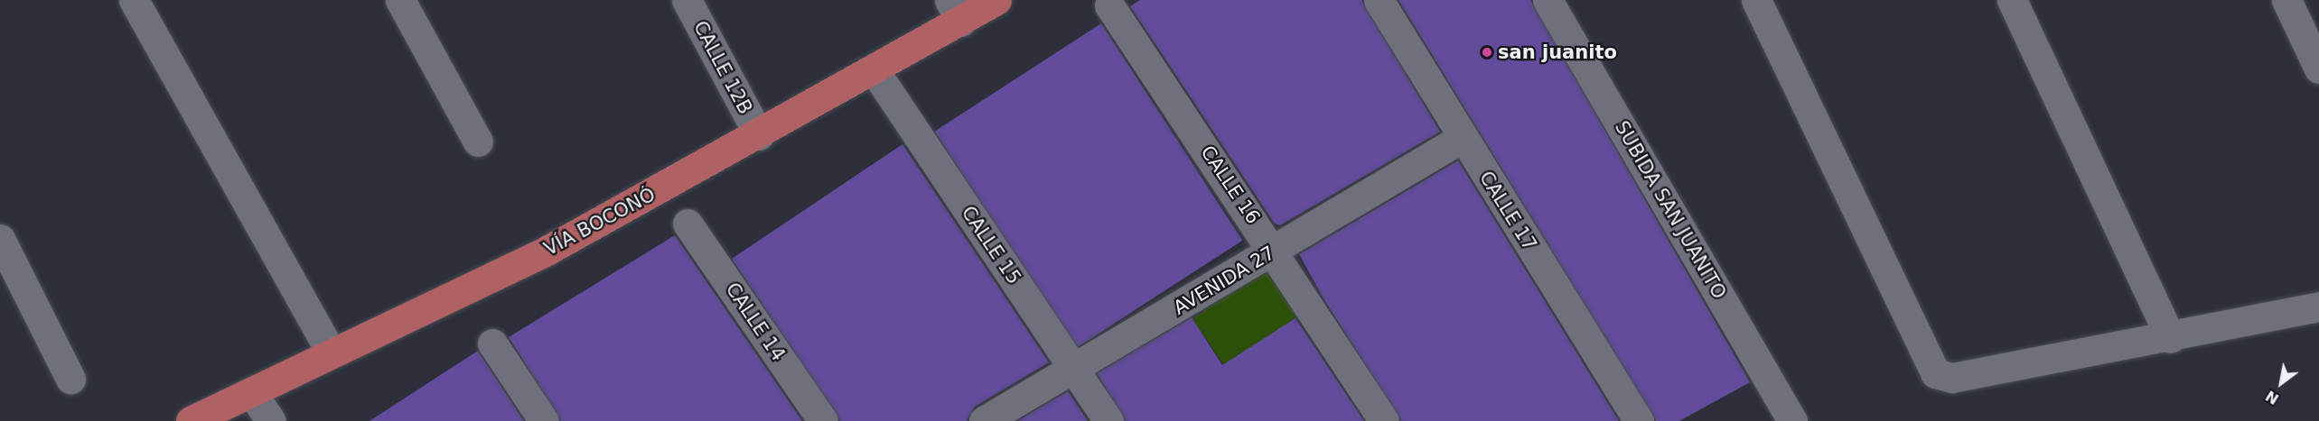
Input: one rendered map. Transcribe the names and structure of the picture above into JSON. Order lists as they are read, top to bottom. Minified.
{"streets":{"main road":["VÍA BOCONÓ"],"street":["CALLE 12B","CALLE 16","SUBIDA SAN JUANITO","CALLE 17","CALLE 15","AVENIDA 27","CALLE 14"]},"crossings":[["CALLE 12B","VÍA BOCONÓ"],["CALLE 16","AVENIDA 27"],["CALLE 17","AVENIDA 27"],["VÍA BOCONÓ","CALLE 15"],["CALLE 15","AVENIDA 27"]],"places":["san juanito"],"north":"bottom left"}
